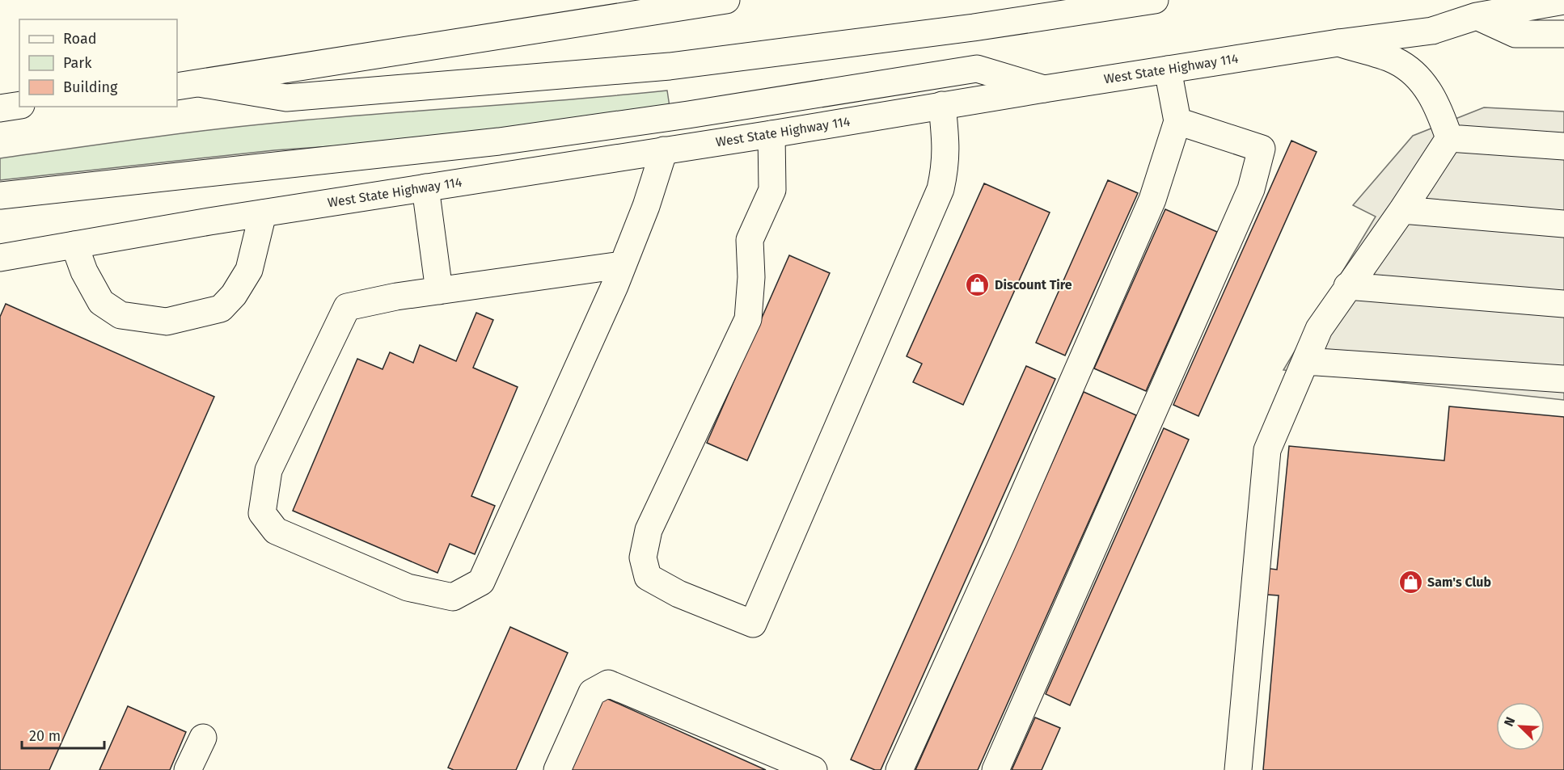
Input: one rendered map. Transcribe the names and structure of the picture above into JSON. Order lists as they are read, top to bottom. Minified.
{"streets":{"main road":["West State Highway 114"]},"places":{"shop":["Discount Tire","Sam's Club"]},"legend":["Road","Park","Building"],"scale_bar":"20 m","north":"top left"}
